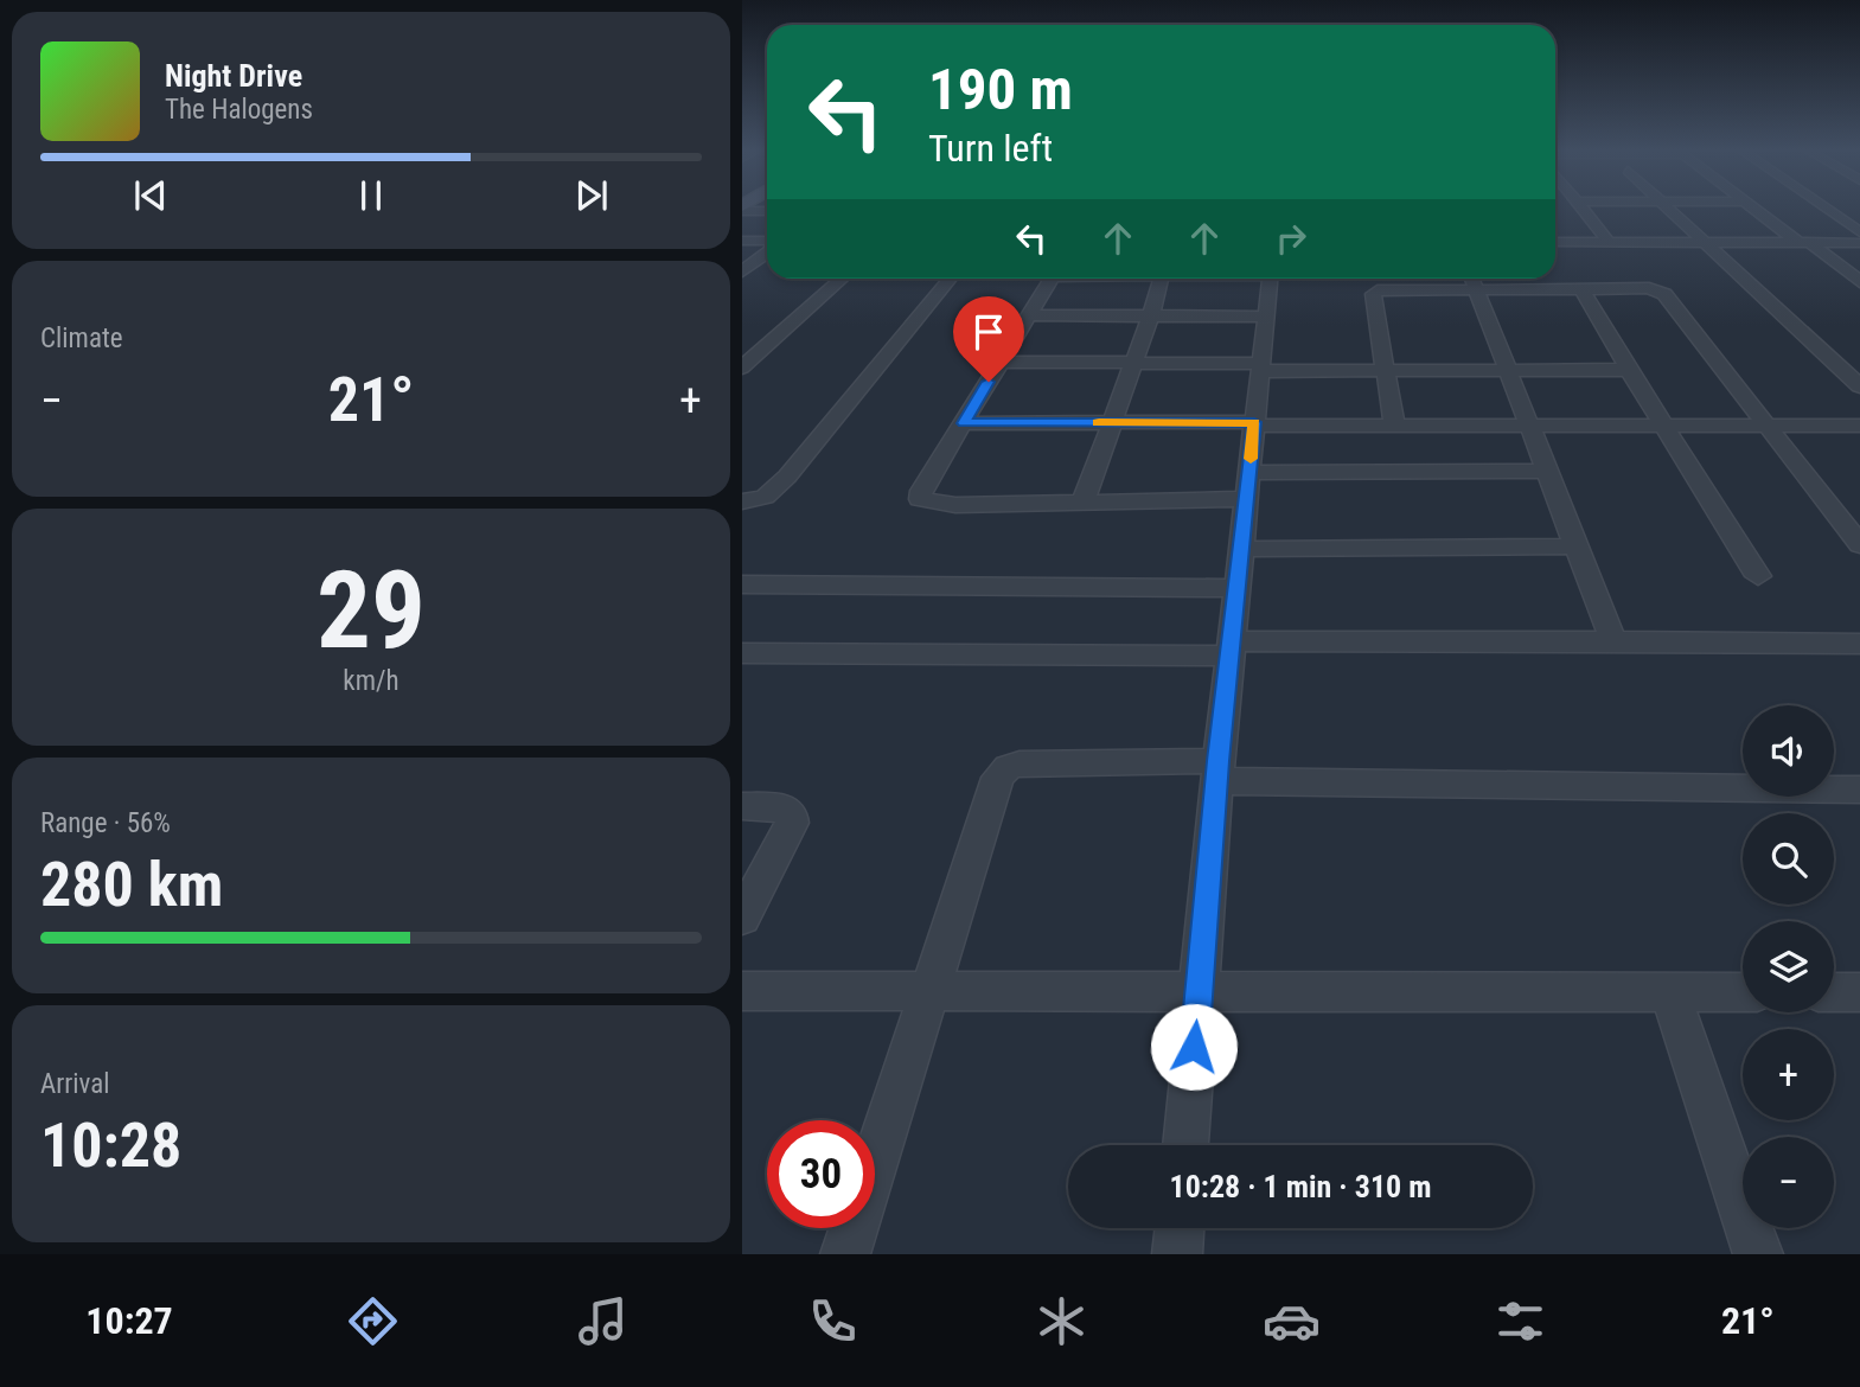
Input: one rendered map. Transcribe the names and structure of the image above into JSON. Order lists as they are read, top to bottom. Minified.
{"page":{"turn":["190 m","Turn left"],"song":["Night Drive","The Halogens"],"tile":["Climate",["29","km/h"],["Range · 56%","280 km"],["Arrival","10:28"]],"heat":["−","21°","+"],"map_buttons":["+","−"],"limit":"30","trip":"10:28 · 1 min · 310 m","tabs":["10:27","21°"]}}
